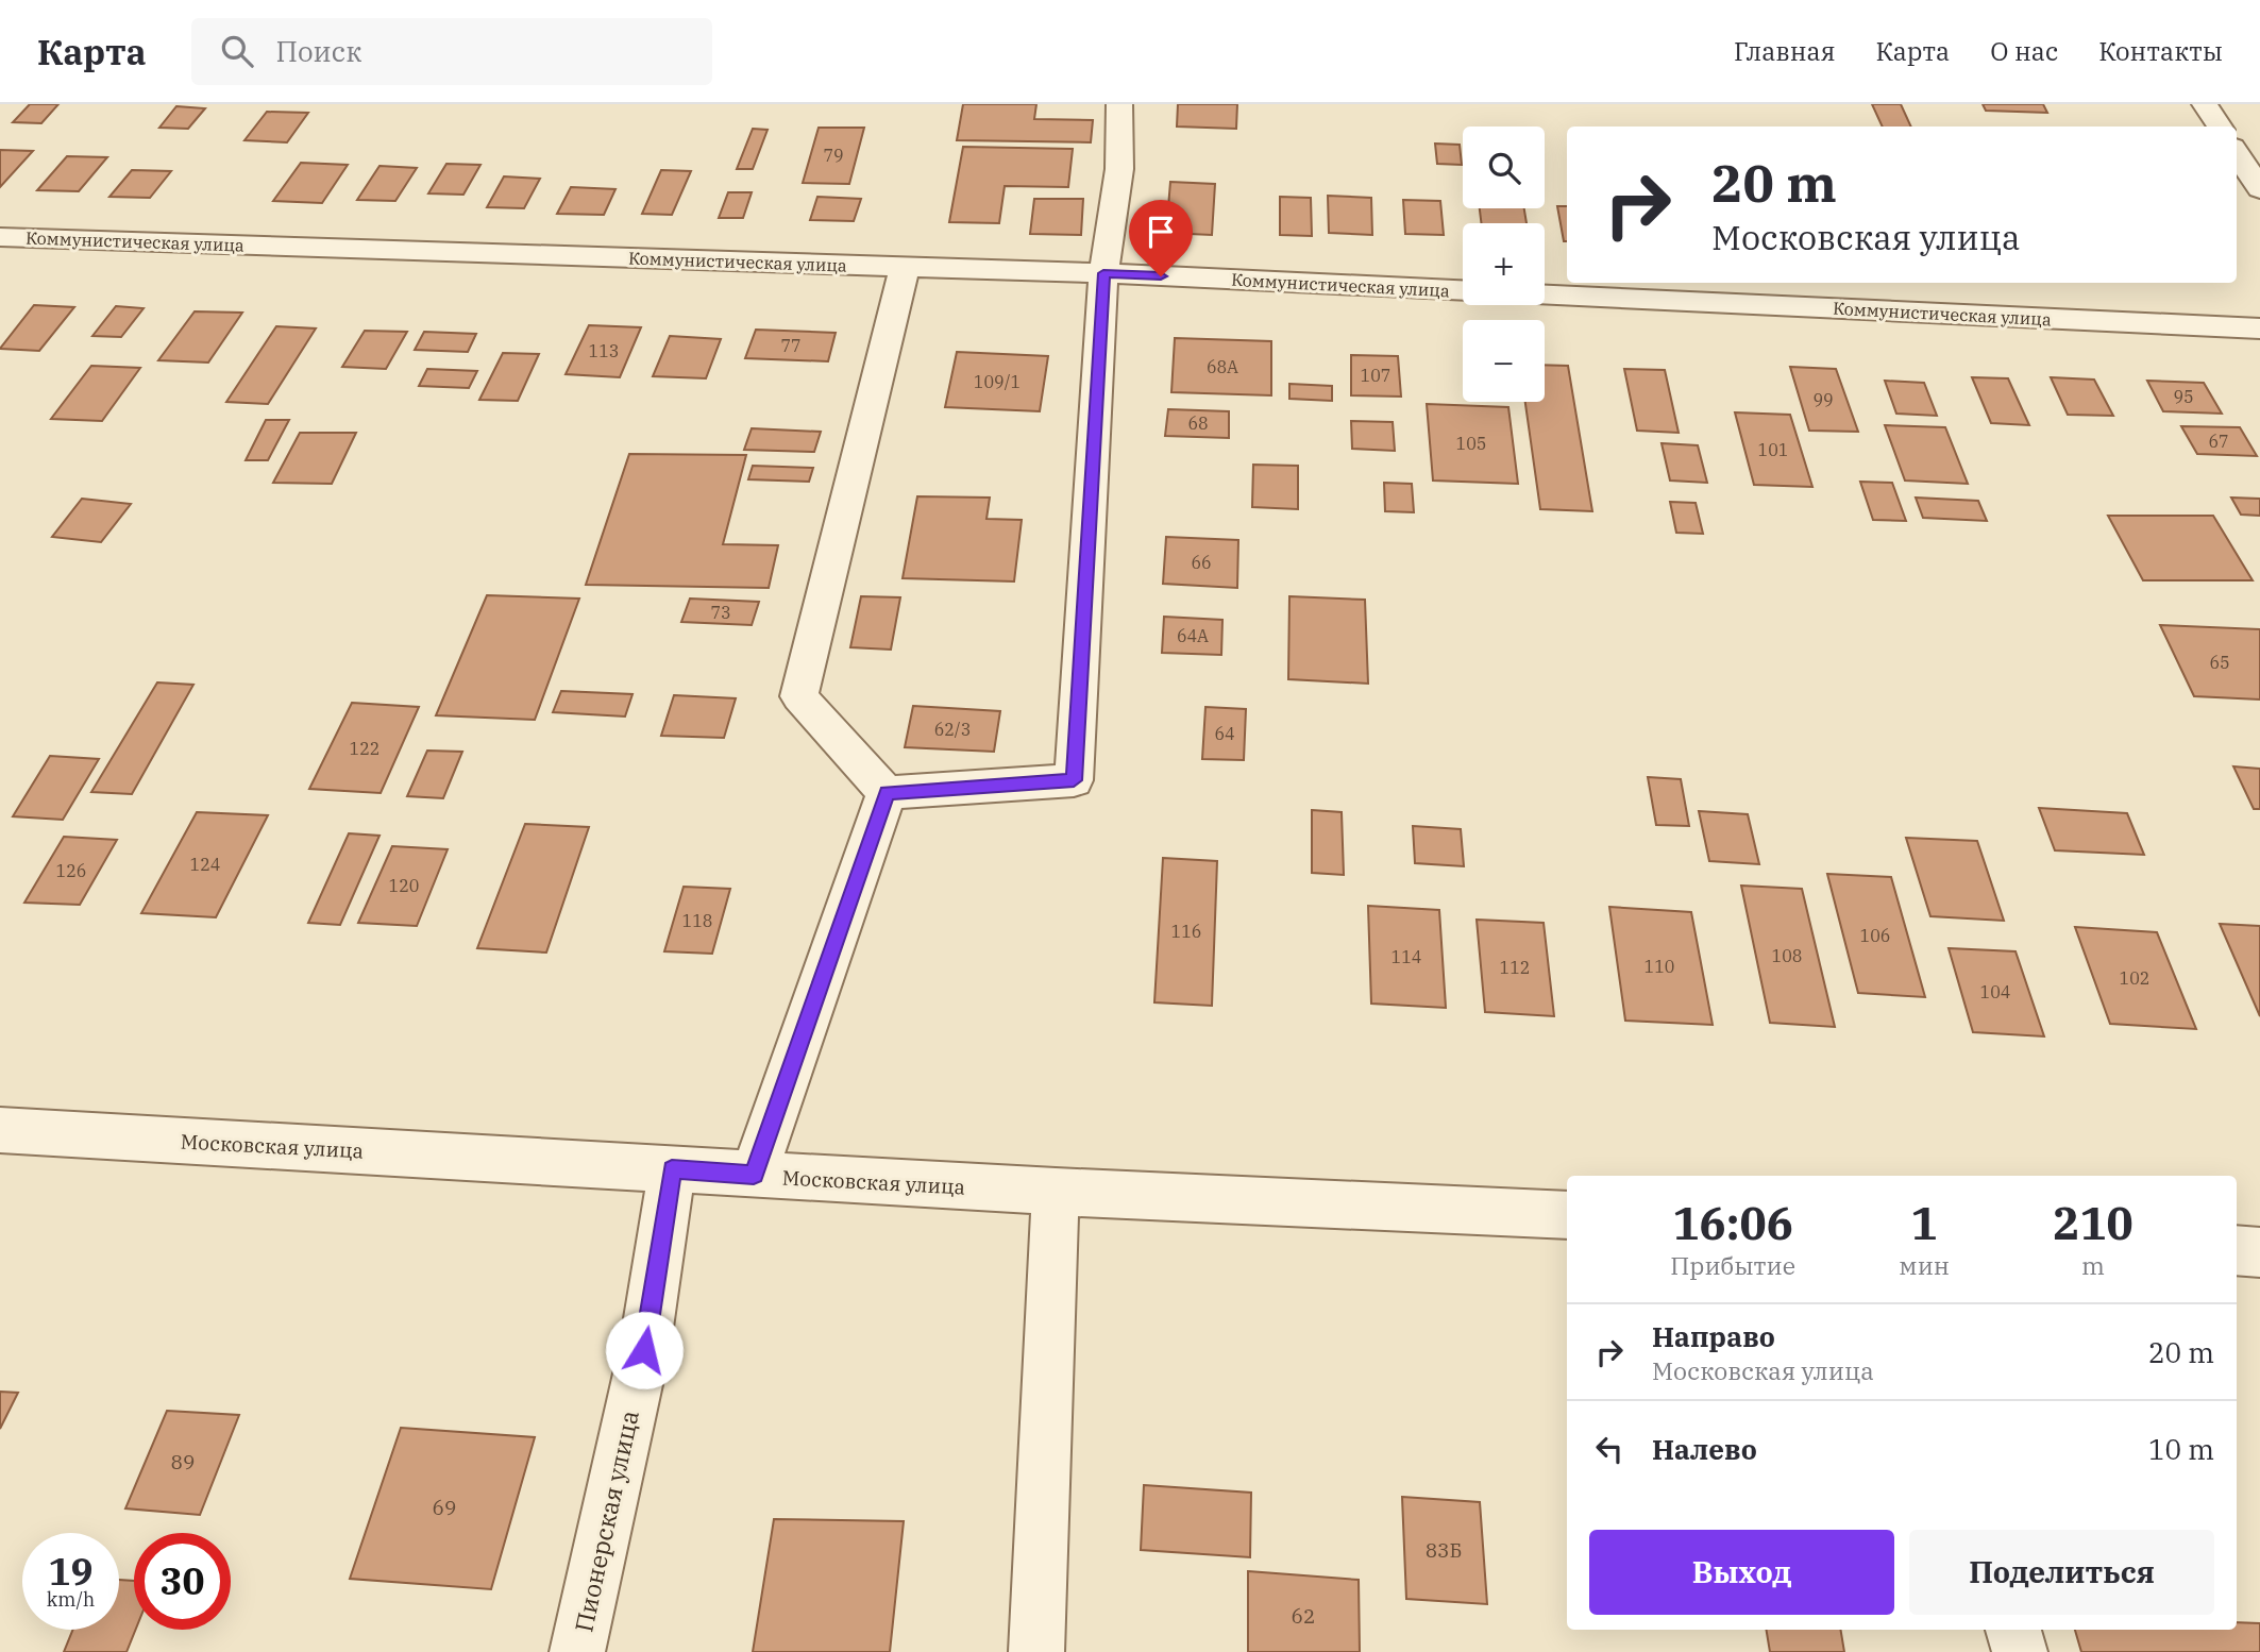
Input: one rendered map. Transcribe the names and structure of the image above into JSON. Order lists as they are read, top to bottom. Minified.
{"streets":{"street":["Коммунистическая улица","Московская улица","Пионерская улица"]},"crossings":[["Московская улица","Пионерская улица"]],"house_numbers":["79","77","113","68А","107","109/1","95","99","68","67","105","101","66","73","64А","65","62/3","64","122","124","126","120","118","116","106","108","114","110","112","102","104","89","69","83Б","62"],"page":{"header":"Карта","search":"Поиск","nav":["Главная","Карта","О нас","Контакты"],"map_buttons":["+","−"],"turn":["20 m","Московская улица"],"eta":["16:06","Прибытие","1","мин","210","m"],"list":[{"name":"Направо","note":"Московская улица","value":"20 m"},{"name":"Налево","value":"10 m"}],"buttons":["Выход","Поделиться"],"speed":"19 km/h","limit":"30"}}
